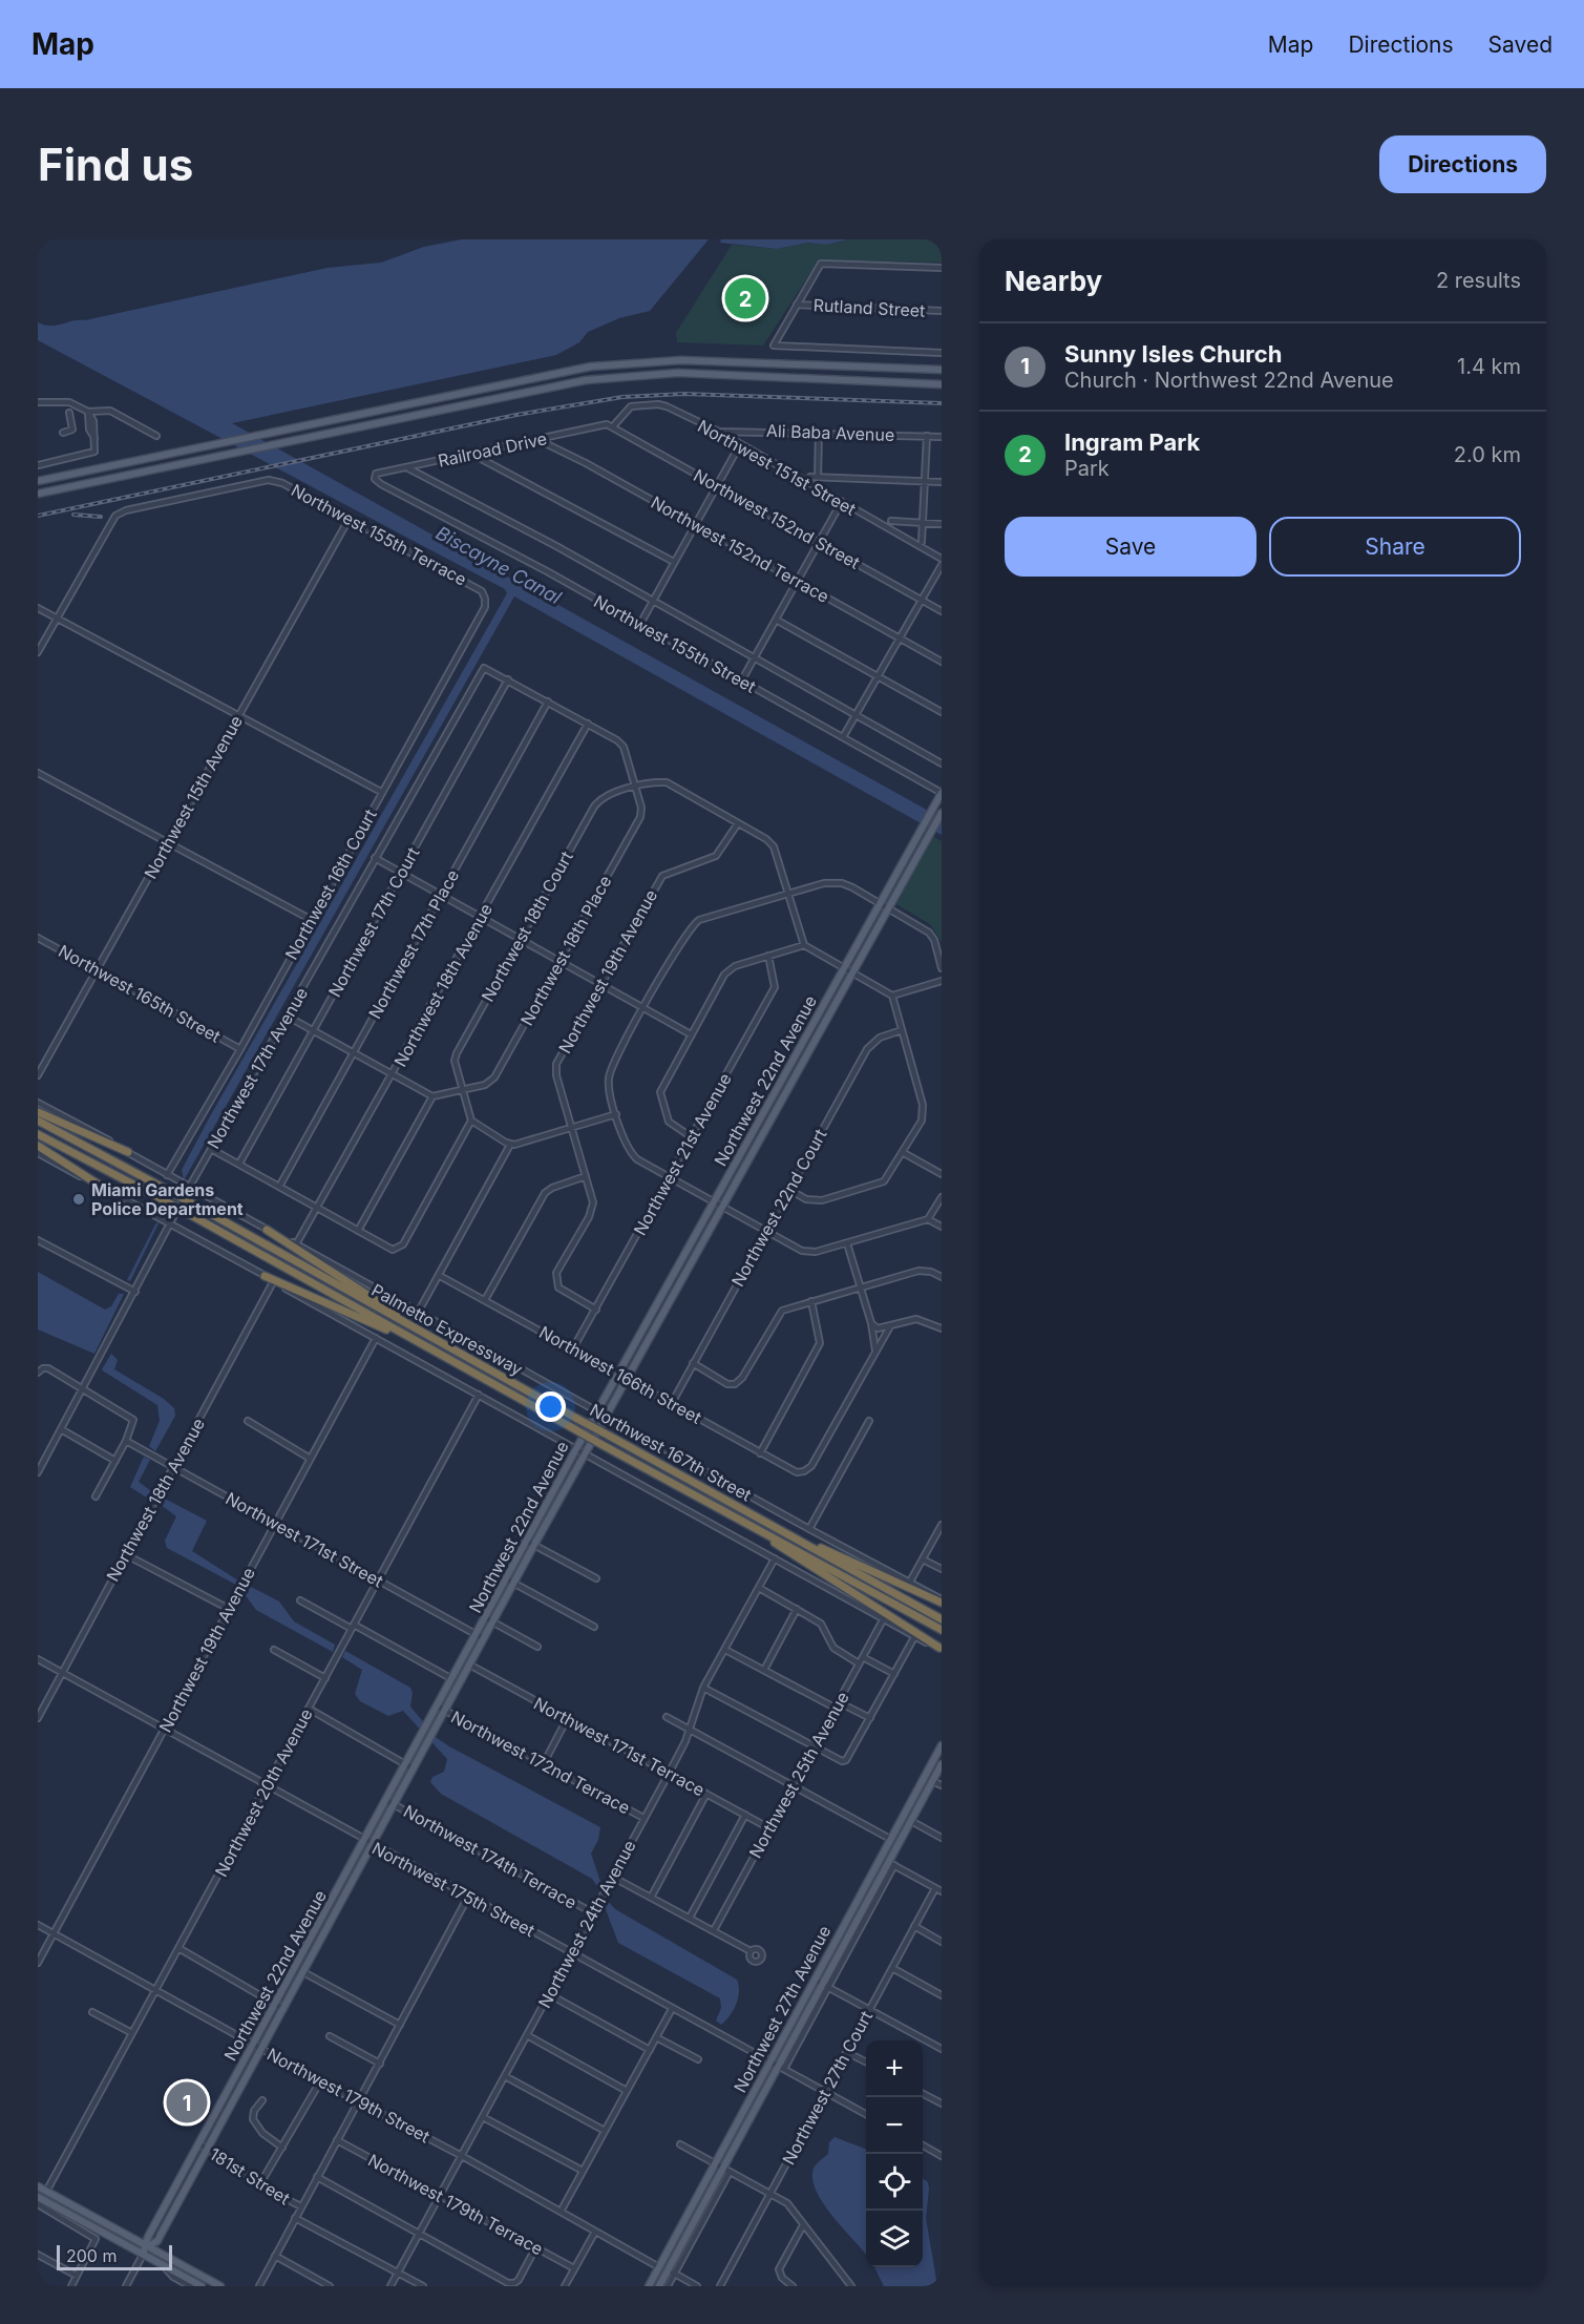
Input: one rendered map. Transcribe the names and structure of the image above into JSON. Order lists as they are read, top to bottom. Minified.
{"streets":{"highway":["Palmetto Expressway"],"main road":["Northwest 22nd Avenue","Northwest 27th Avenue"],"street":["Rutland Street","Ali Baba Avenue","Railroad Drive","Northwest 151st Street","Northwest 152nd Street","Northwest 155th Terrace","Northwest 152nd Terrace","Northwest 155th Street","Northwest 15th Avenue","Northwest 16th Court","Northwest 17th Court","Northwest 18th Court","Northwest 17th Place","Northwest 18th Place","Northwest 19th Avenue","Northwest 18th Avenue","Northwest 165th Street","Northwest 17th Avenue","Northwest 21st Avenue","Northwest 22nd Court","Northwest 166th Street","Northwest 167th Street","Northwest 171st Street","Northwest 171st Terrace","Northwest 172nd Terrace","Northwest 25th Avenue","Northwest 20th Avenue","Northwest 174th Terrace","Northwest 175th Street","Northwest 24th Avenue","Northwest 27th Court","Northwest 179th Street","181st Street","Northwest 179th Terrace"]},"crossings":[["Ali Baba Avenue","Northwest 151st Street"],["Railroad Drive","Northwest 151st Street"],["Railroad Drive","Northwest 152nd Street"],["Railroad Drive","Northwest 152nd Terrace"],["Railroad Drive","Northwest 155th Street"],["Northwest 151st Street","Northwest 152nd Street"],["Northwest 155th Terrace","Northwest 15th Avenue"],["Northwest 155th Terrace","Northwest 16th Court"],["Northwest 155th Street","Northwest 22nd Avenue"],["Northwest 15th Avenue","Northwest 165th Street"],["Northwest 16th Court","Northwest 165th Street"],["Northwest 16th Court","Northwest 167th Street"],["Northwest 17th Court","Northwest 18th Place"],["Northwest 18th Court","Northwest 18th Place"],["Northwest 18th Court","Northwest 19th Avenue"],["Northwest 17th Place","Northwest 18th Place"],["Northwest 18th Place","Northwest 18th Avenue"],["Northwest 18th Place","Northwest 17th Avenue"],["Northwest 19th Avenue","Northwest 171st Street"],["Northwest 19th Avenue","Northwest 175th Street"],["Northwest 19th Avenue","Northwest 179th Street"],["Northwest 18th Avenue","Northwest 167th Street"],["Northwest 18th Avenue","Northwest 171st Street"],["Northwest 18th Avenue","Northwest 175th Street"],["Northwest 17th Avenue","Northwest 167th Street"],["Northwest 22nd Avenue","Northwest 166th Street"],["Northwest 22nd Avenue","Northwest 167th Street"],["Northwest 22nd Avenue","Northwest 171st Street"],["Northwest 22nd Avenue","Northwest 171st Terrace"],["Northwest 22nd Avenue","Northwest 172nd Terrace"],["Northwest 22nd Avenue","Northwest 174th Terrace"],["Northwest 22nd Avenue","Northwest 175th Street"],["Northwest 22nd Avenue","Northwest 179th Street"],["Northwest 22nd Avenue","181st Street"],["Northwest 21st Avenue","Northwest 166th Street"],["Northwest 22nd Court","Northwest 166th Street"],["Northwest 171st Street","Northwest 20th Avenue"],["Northwest 171st Terrace","Northwest 25th Avenue"],["Northwest 171st Terrace","Northwest 24th Avenue"],["Northwest 172nd Terrace","Northwest 24th Avenue"],["Northwest 20th Avenue","Northwest 175th Street"],["Northwest 20th Avenue","Northwest 179th Street"],["Northwest 174th Terrace","Northwest 24th Avenue"],["Northwest 175th Street","Northwest 24th Avenue"],["Northwest 175th Street","Northwest 27th Avenue"],["Northwest 175th Street","Northwest 27th Court"],["Northwest 24th Avenue","Northwest 179th Street"],["Northwest 24th Avenue","Northwest 179th Terrace"],["Northwest 27th Avenue","Northwest 179th Street"]],"water":["Biscayne Canal"],"places":["Miami Gardens Police Department"],"scale_bar":"200 m","page":{"header":"Map","nav":["Map","Directions","Saved"],"buttons":["Directions",["Save","Share"]],"title":"Find us","heading":["Nearby","2 results"],"pins":["2","1"],"list":[{"mark":"1","name":"Sunny Isles Church","note":"Church · Northwest 22nd Avenue","value":"1.4 km"},{"mark":"2","name":"Ingram Park","note":"Park","value":"2.0 km"}],"map_buttons":["+","−"],"scale":"200 m"}}
